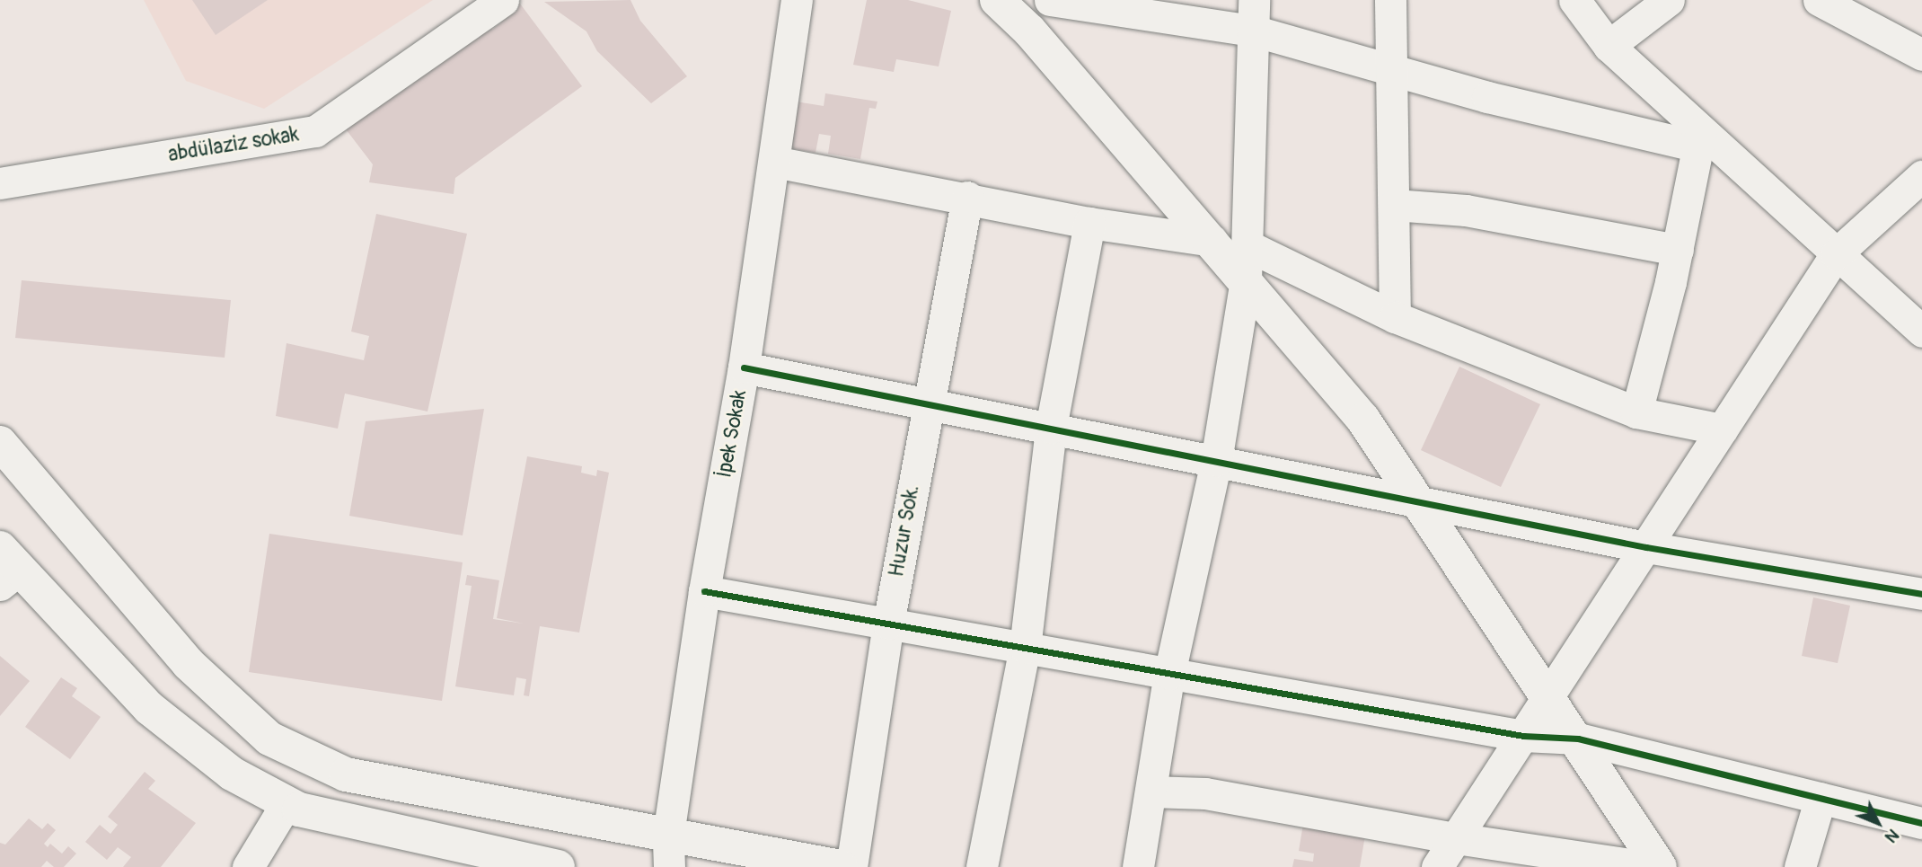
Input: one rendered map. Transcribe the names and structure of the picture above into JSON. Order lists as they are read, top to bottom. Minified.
{"streets":{"street":["abdülaziz sokak","İpek Sokak","Huzur Sok."]},"north":"bottom right"}
